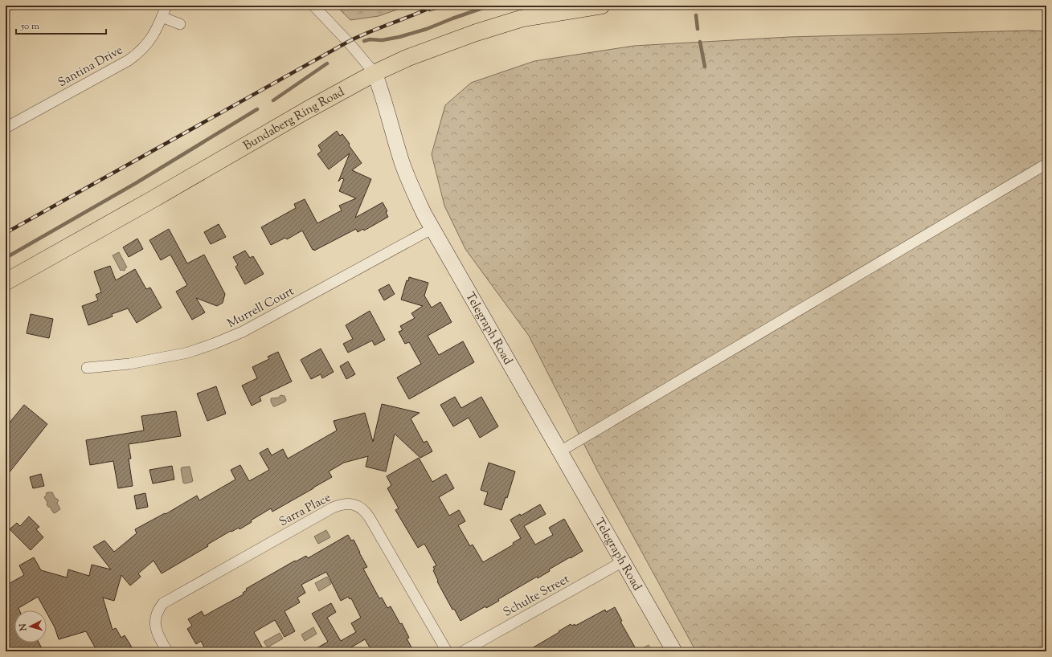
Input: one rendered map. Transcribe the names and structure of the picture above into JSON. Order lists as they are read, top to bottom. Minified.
{"streets":{"main road":["Bundaberg Ring Road"],"street":["Santina Drive","Murrell Court","Telegraph Road","Sarra Place","Schulte Street"]},"crossings":[["Bundaberg Ring Road","Telegraph Road"],["Murrell Court","Telegraph Road"],["Telegraph Road","Schulte Street"]],"scale_bar":"50 m","north":"left"}
